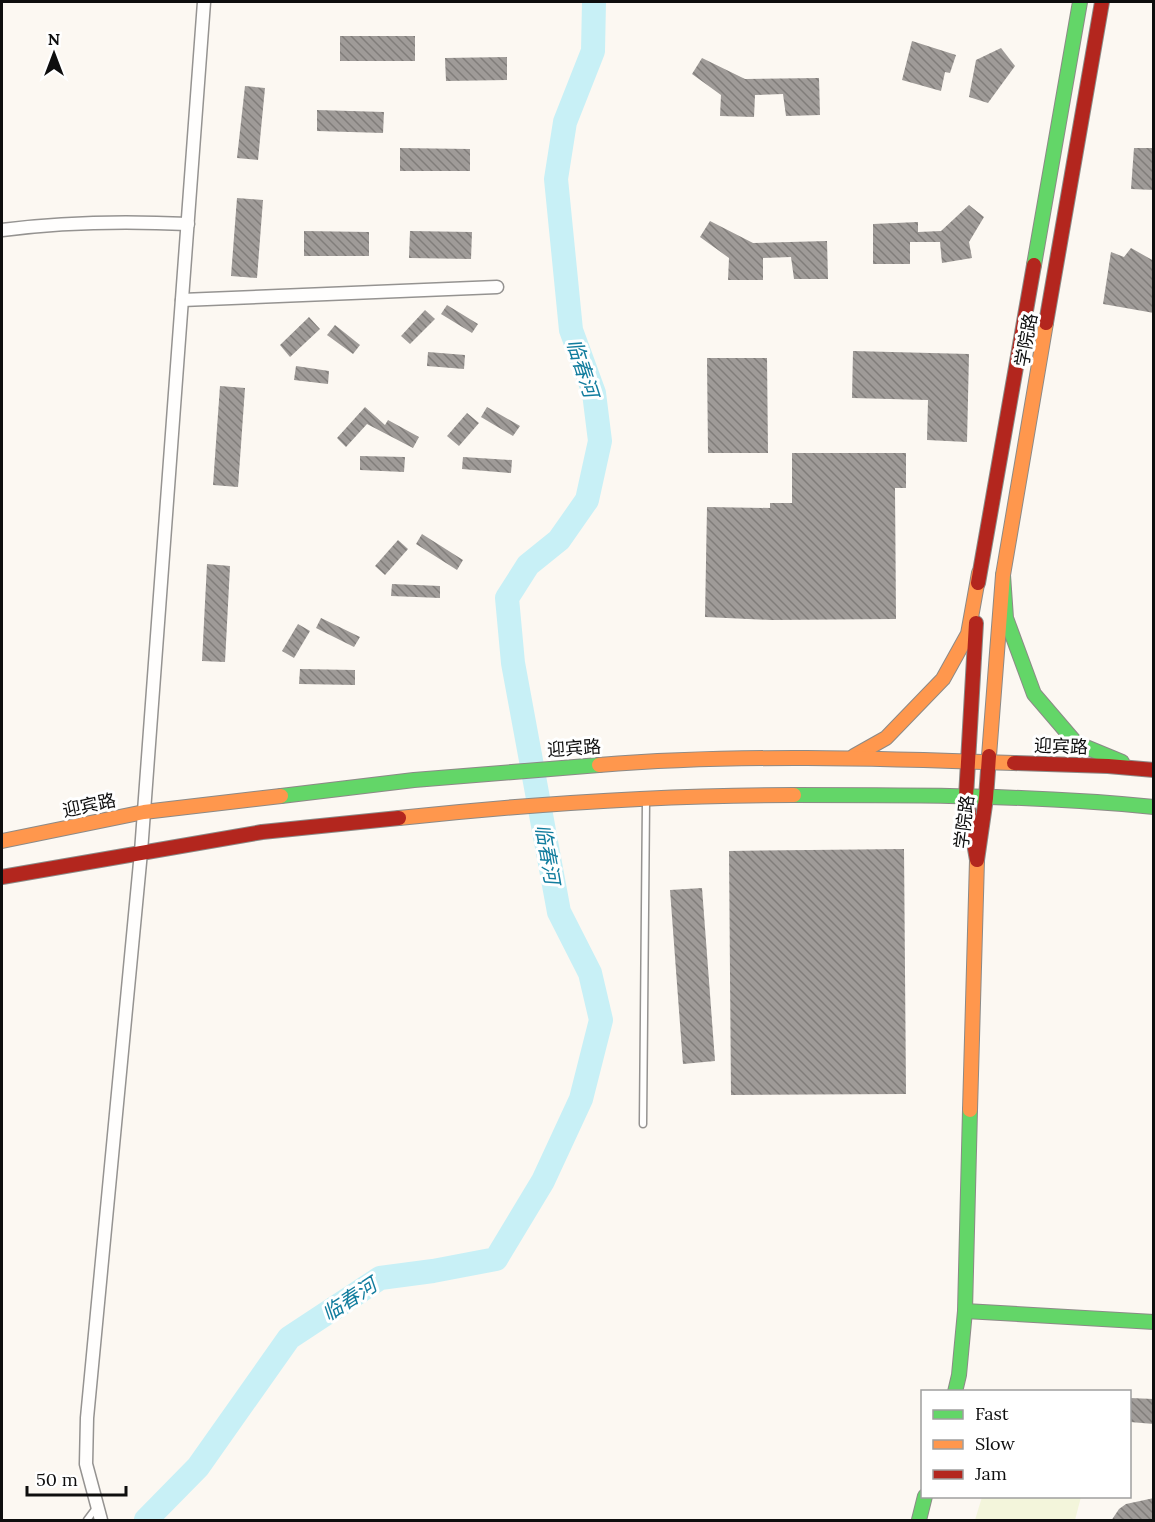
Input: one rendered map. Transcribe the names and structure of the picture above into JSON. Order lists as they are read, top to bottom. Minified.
{"streets":{"main road":["学院路","迎宾路"]},"crossings":[["学院路","迎宾路"]],"water":["临春河"],"legend":["Fast","Slow","Jam"],"scale_bar":"50 m","north":"top"}
